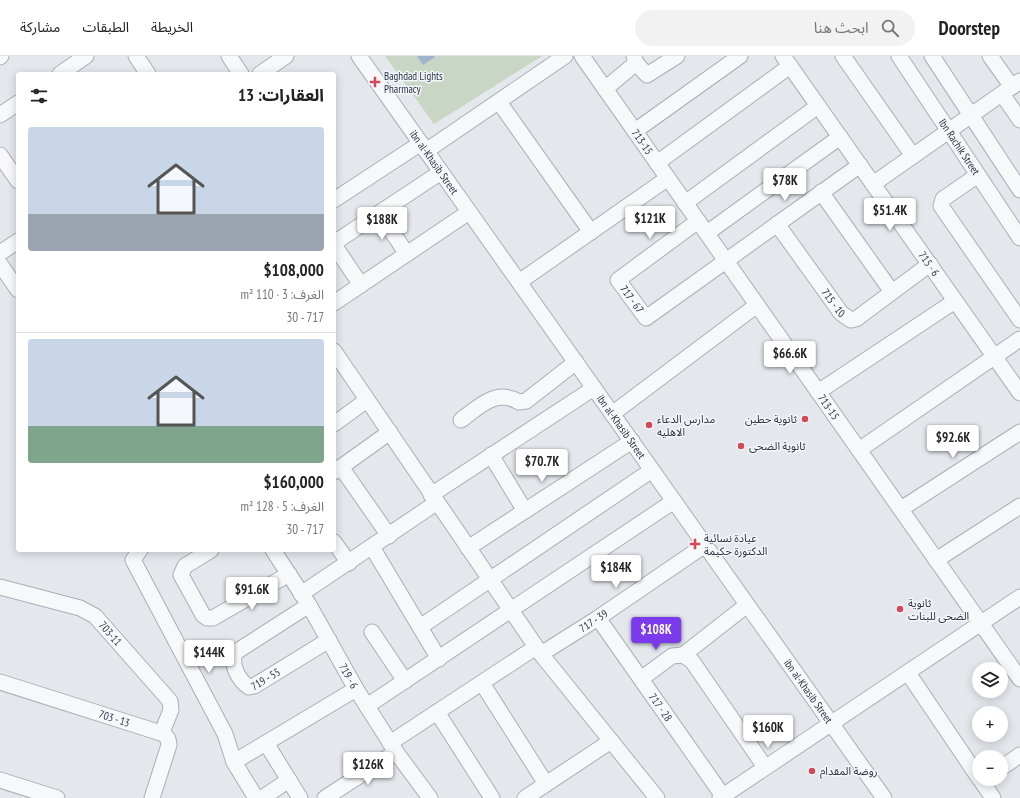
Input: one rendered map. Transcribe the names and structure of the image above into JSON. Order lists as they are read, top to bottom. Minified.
{"streets":{"street":["713-15","Ibn Rachik Street","ibn al-Khasib Street","715 - 6","717 - 67","715 - 10","717 - 39","703-11","719 - 55","719 - 6","717 - 28","703 - 13"]},"crossings":[["713-15","717 - 67"],["ibn al-Khasib Street","717 - 39"],["715 - 6","715 - 10"],["717 - 39","719 - 6"],["717 - 39","717 - 28"],["703-11","703 - 13"],["719 - 55","719 - 6"]],"places":{"health":["Baghdad Lights Pharmacy","عيادة نسائية الدكتورة حكيمة"],"other":["ثانوية حطين","مدارس الدعاء الاهليه","ثانوية الضحى","ثانوية الضحى للبنات","روضة المقدام"]},"page":{"header":"Doorstep","search":"ابحث هنا","nav":["الخريطة","الطبقات","مشاركة"],"heading":"العقارات: 13","list":[{"name":"$108,000","note":"الغرف: 3 · 110 m² · 717 - 30"},{"name":"$160,000","note":"الغرف: 5 · 128 m² · 717 - 30"}],"price":["$78K","$51.4K","$121K","$188K","$66.6K","$92.6K","$70.7K","$184K","$91.6K","$108K","$144K","$160K","$126K"],"map_buttons":["+","−"]}}
